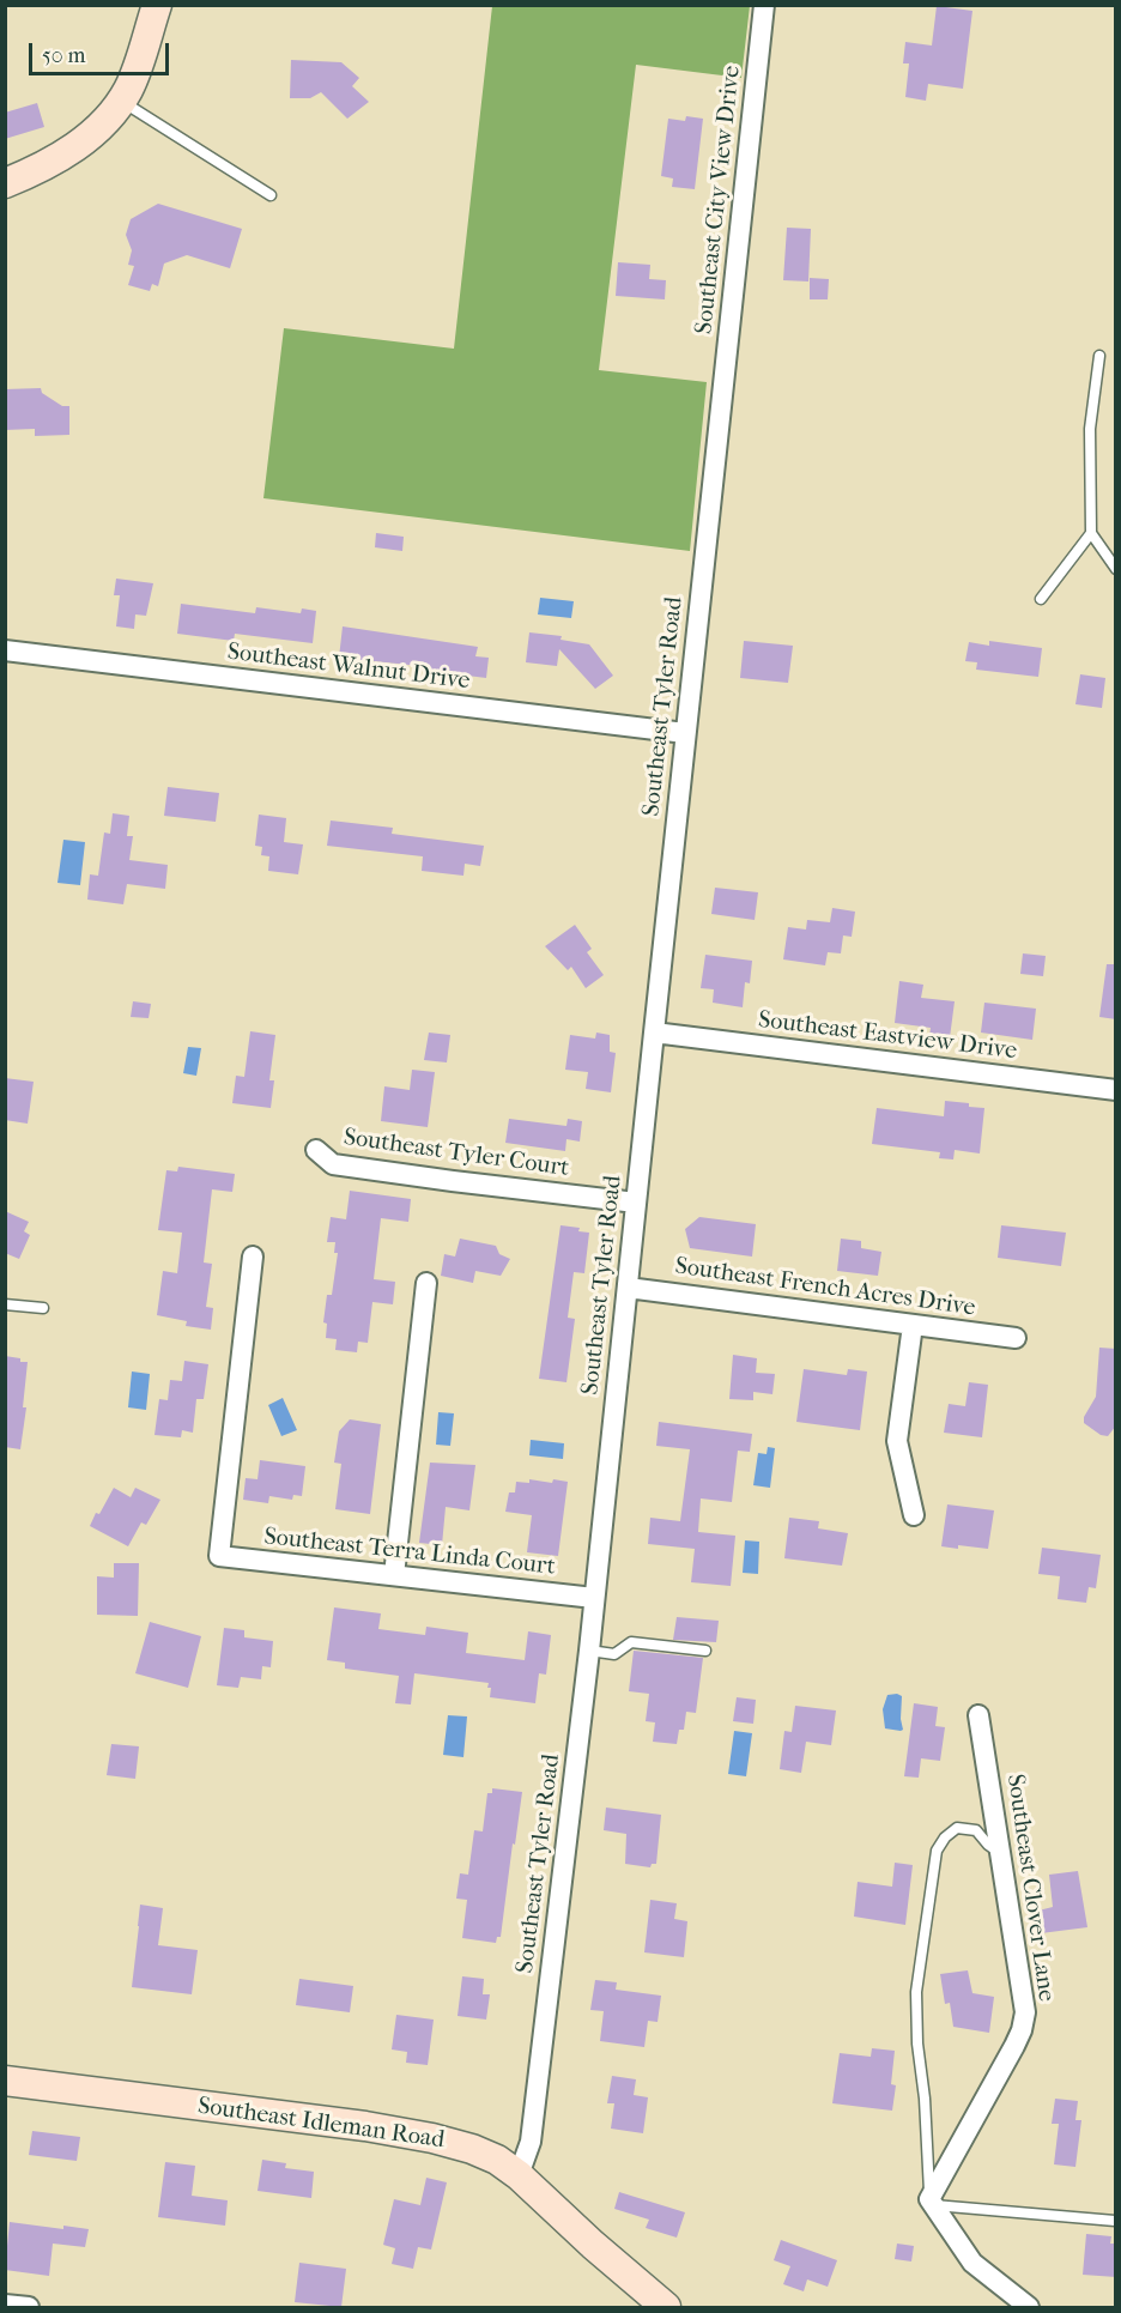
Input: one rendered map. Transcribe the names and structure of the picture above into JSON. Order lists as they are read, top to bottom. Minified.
{"streets":{"main road":["Southeast Idleman Road"],"street":["Southeast City View Drive","Southeast Walnut Drive","Southeast Tyler Road","Southeast Eastview Drive","Southeast Tyler Court","Southeast French Acres Drive","Southeast Terra Linda Court","Southeast Clover Lane"]},"crossings":[["Southeast City View Drive","Southeast Tyler Road"],["Southeast Walnut Drive","Southeast Tyler Road"],["Southeast Tyler Road","Southeast Eastview Drive"],["Southeast Tyler Road","Southeast Tyler Court"],["Southeast Tyler Road","Southeast French Acres Drive"],["Southeast Tyler Road","Southeast Terra Linda Court"],["Southeast Tyler Road","Southeast Idleman Road"]],"scale_bar":"50 m"}
